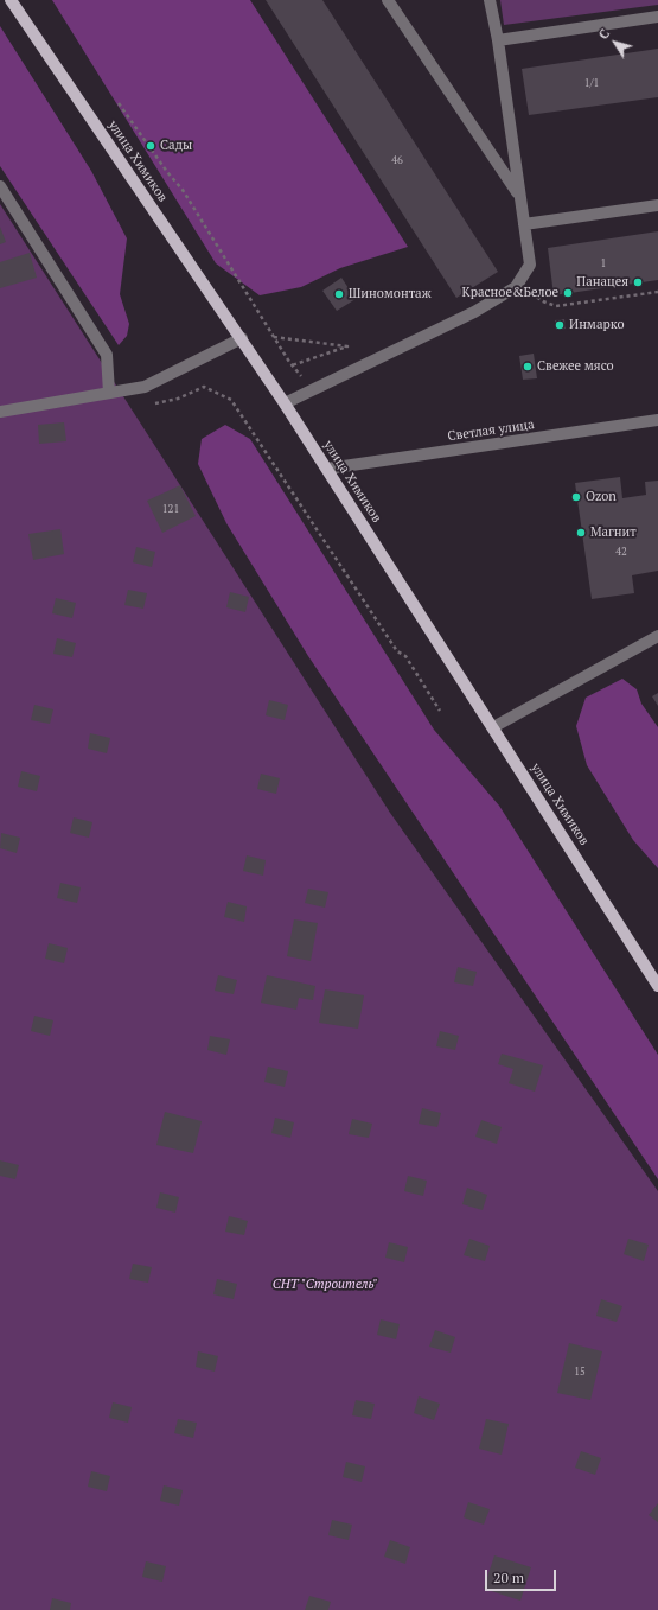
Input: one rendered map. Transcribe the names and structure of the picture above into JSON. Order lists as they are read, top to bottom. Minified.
{"streets":{"main road":["улица Химиков"],"street":["Светлая улица"]},"crossings":[["улица Химиков","Светлая улица"]],"parks":["СНТ \"Строитель\""],"places":["Сады","Панацея","Красное&Белое","Шиномонтаж","Инмарко","Свежее мясо","Ozon","Магнит"],"house_numbers":["1/1","46","1","121","42","15"],"scale_bar":"20 m","north":"top left"}
